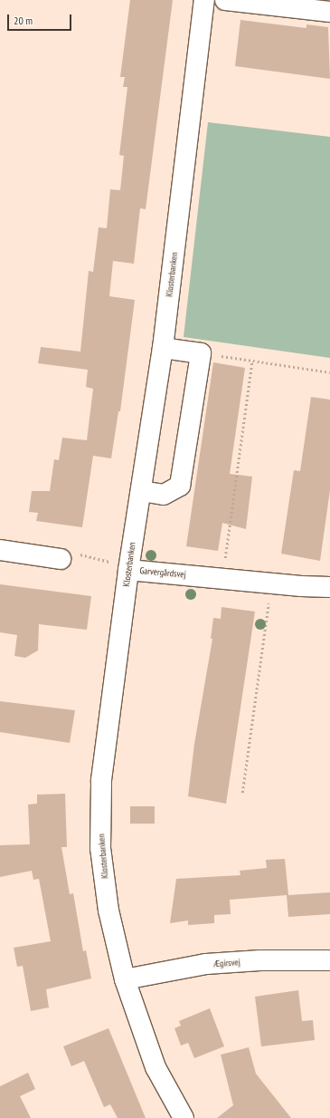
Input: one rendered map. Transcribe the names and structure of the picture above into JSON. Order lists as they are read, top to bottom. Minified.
{"streets":{"street":["Klosterbanken","Garvergårdsvej","Ægirsvej"]},"crossings":[["Klosterbanken","Garvergårdsvej"],["Klosterbanken","Ægirsvej"]],"scale_bar":"20 m"}
